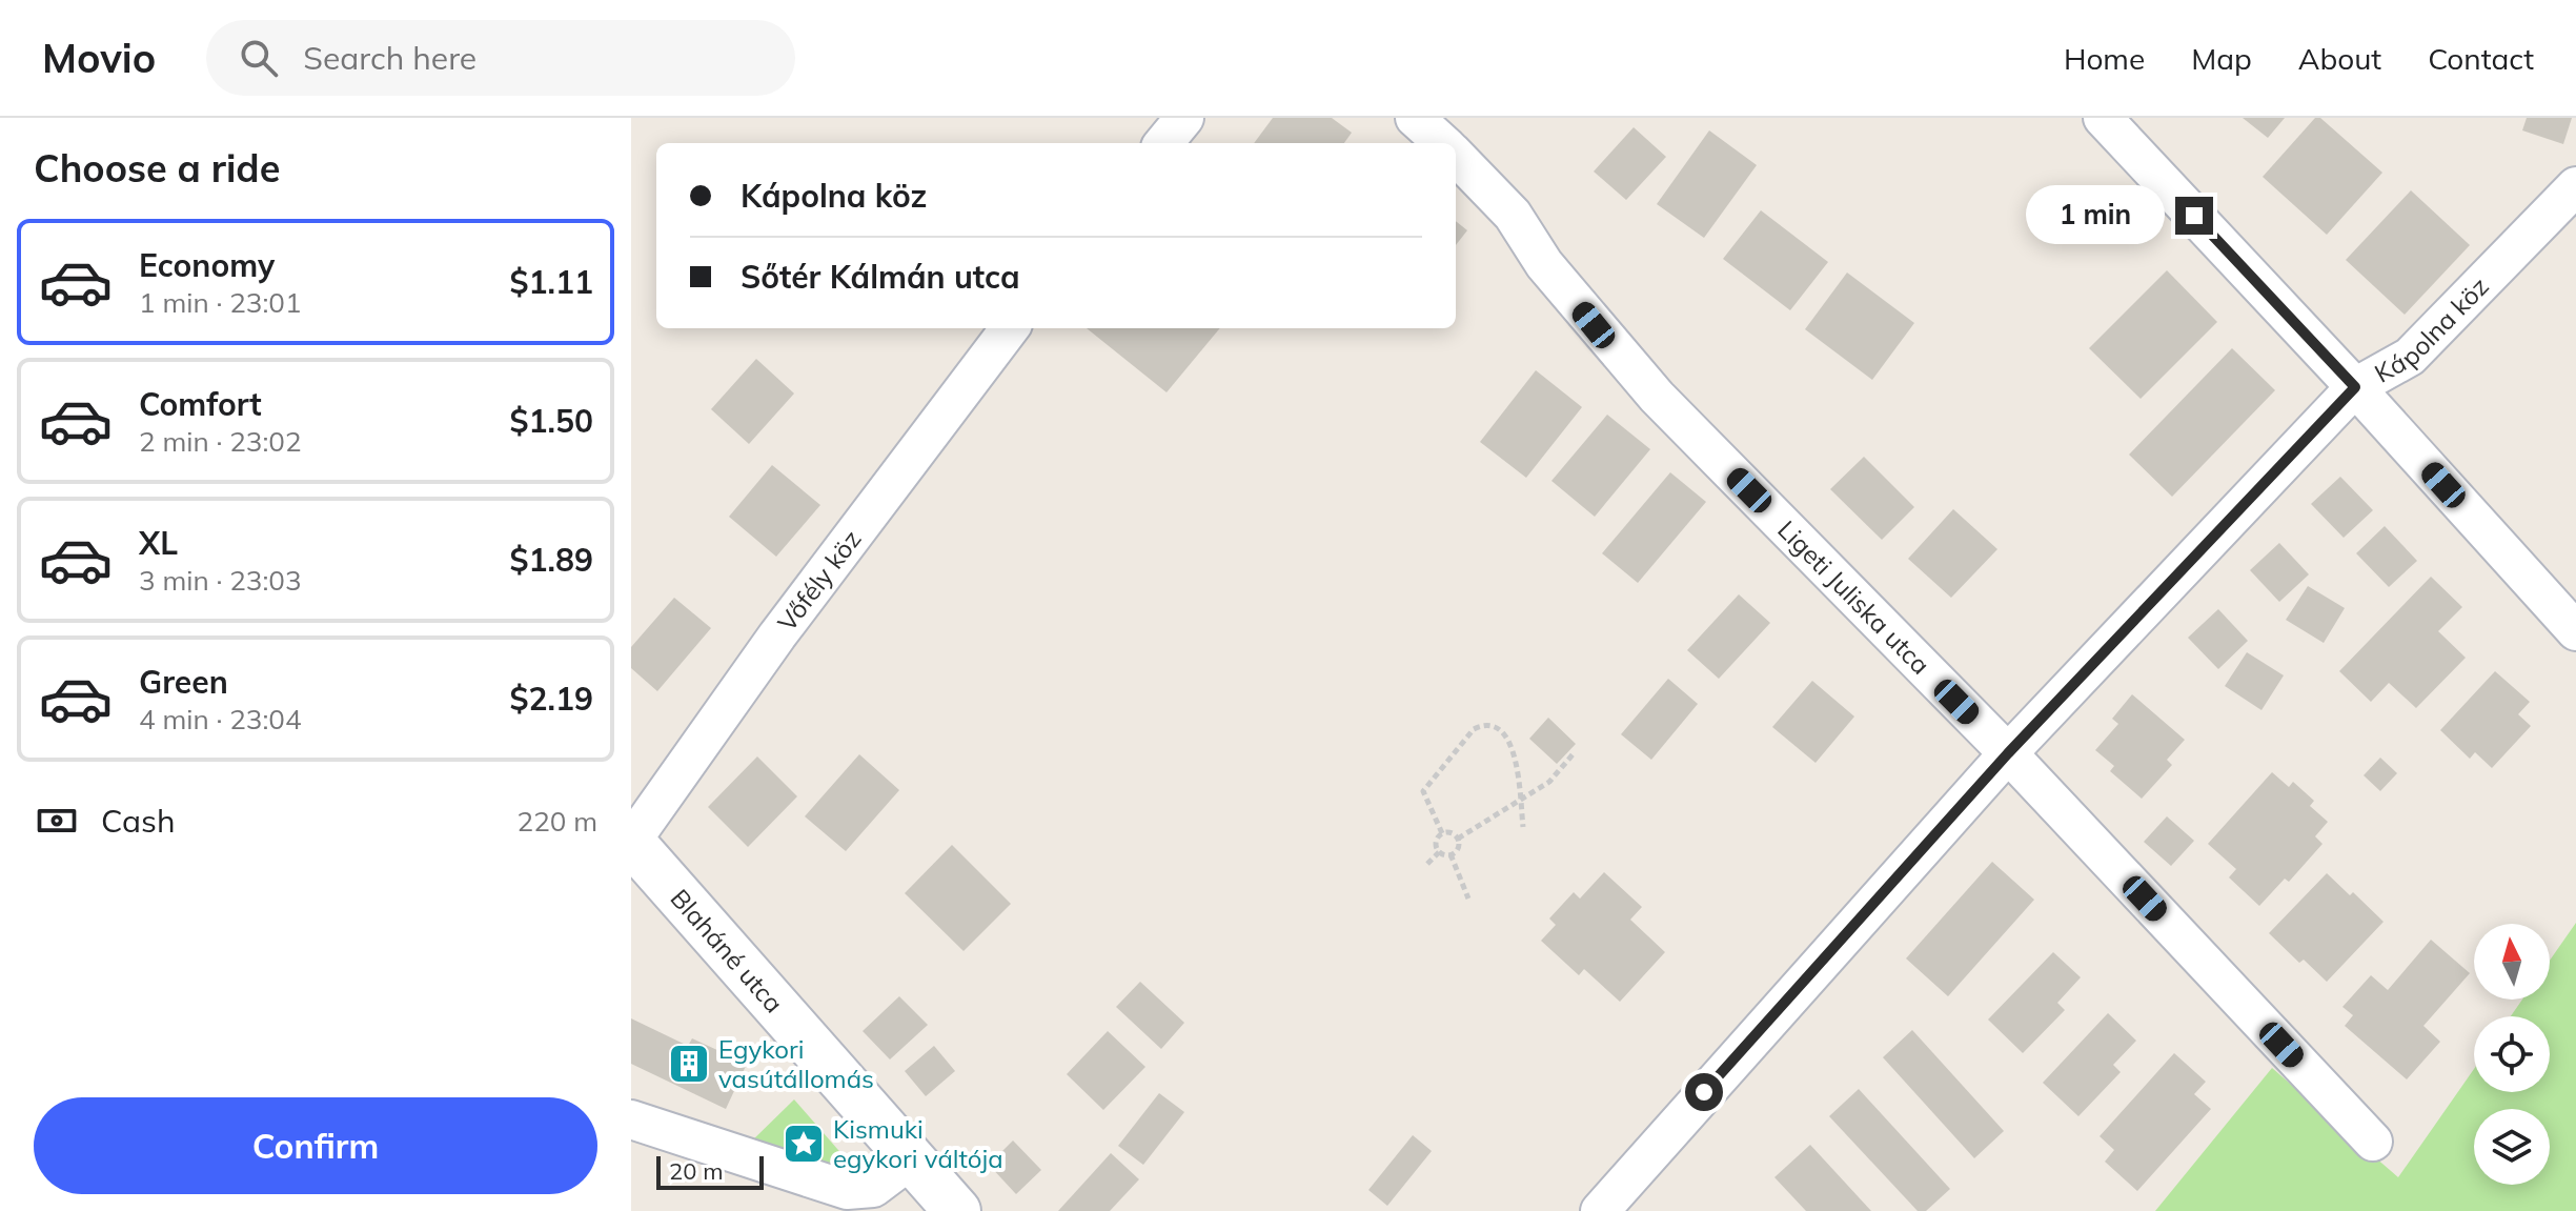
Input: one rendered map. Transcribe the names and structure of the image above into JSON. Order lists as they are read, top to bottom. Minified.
{"streets":{"street":["Kápolna köz","Vőfély köz","Ligeti Juliska utca","Blaháné utca"]},"crossings":[["Kápolna köz","Ligeti Juliska utca"],["Vőfély köz","Blaháné utca"]],"places":{"building":["Egykori vasútállomás"],"place":["Kismuki egykori váltója"]},"scale_bar":"20 m","north":"top","page":{"header":"Movio","search":"Search here","nav":["Home","Map","About","Contact"],"heading":"Choose a ride","banner":["Kápolna köz","Sőtér Kálmán utca"],"bubble":"1 min","list":[{"name":"Economy","note":"1 min · 23:01","value":"$1.11"},{"name":"Comfort","note":"2 min · 23:02","value":"$1.50"},{"name":"XL","note":"3 min · 23:03","value":"$1.89"},{"name":"Green","note":"4 min · 23:04","value":"$2.19"}],"pay":["Cash","220 m"],"buttons":"Confirm","scale":"20 m"}}
